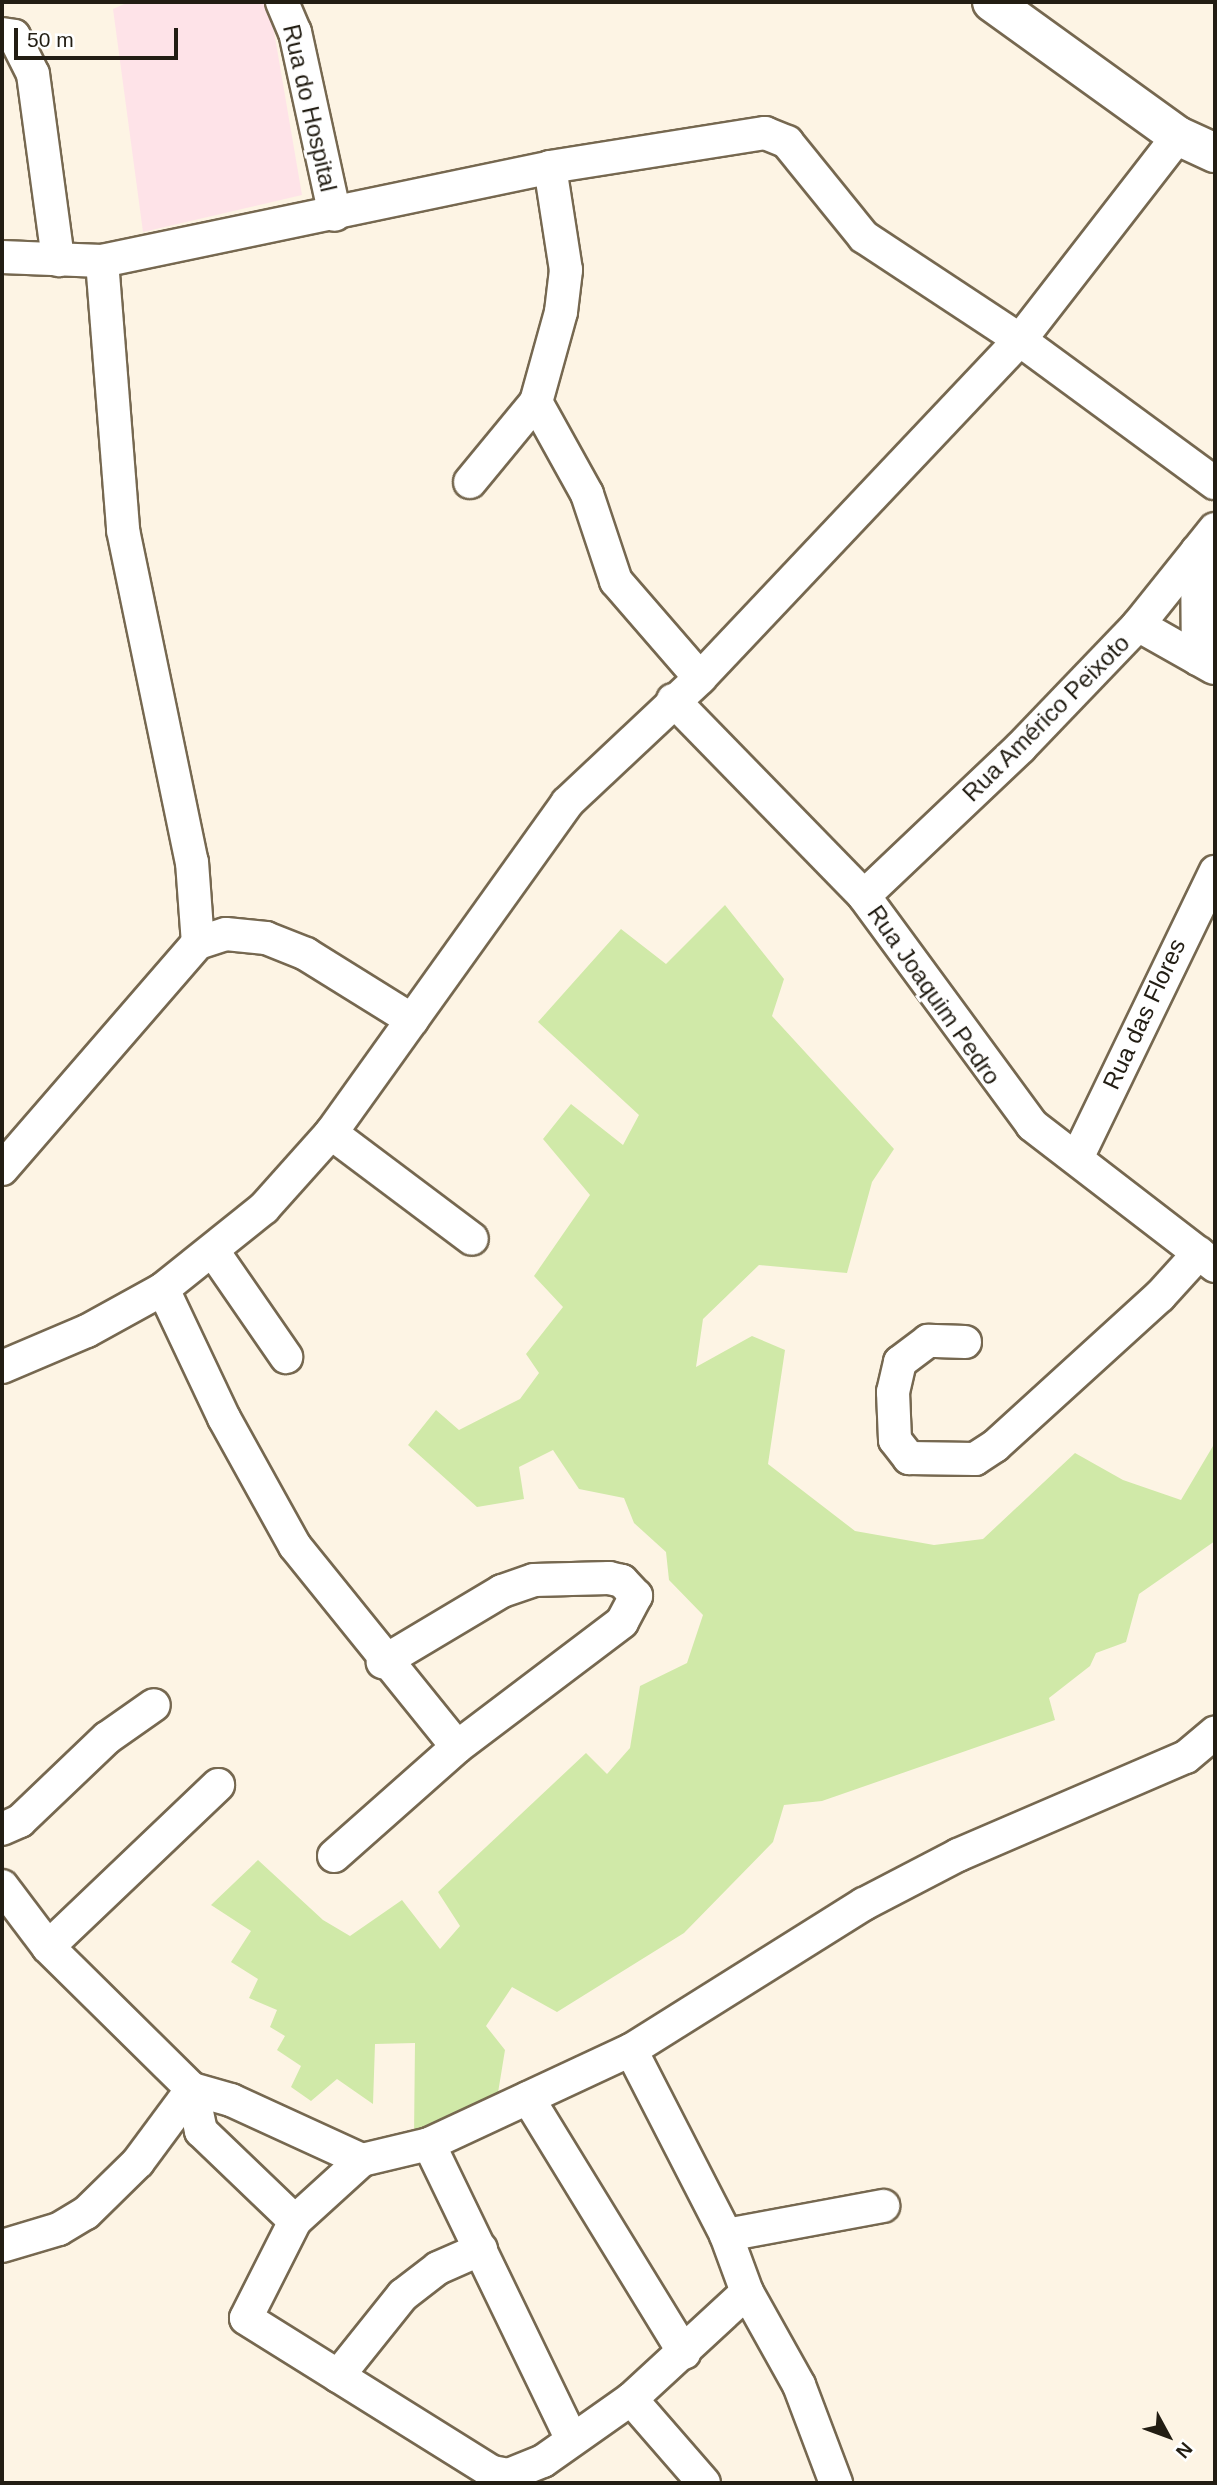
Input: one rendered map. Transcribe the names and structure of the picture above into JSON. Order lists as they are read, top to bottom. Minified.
{"streets":{"street":["Rua do Hospital","Rua Américo Peixoto","Rua Joaquim Pedro","Rua das Flores"]},"crossings":[["Rua Américo Peixoto","Rua Joaquim Pedro"],["Rua Joaquim Pedro","Rua das Flores"]],"scale_bar":"50 m","north":"bottom right"}
